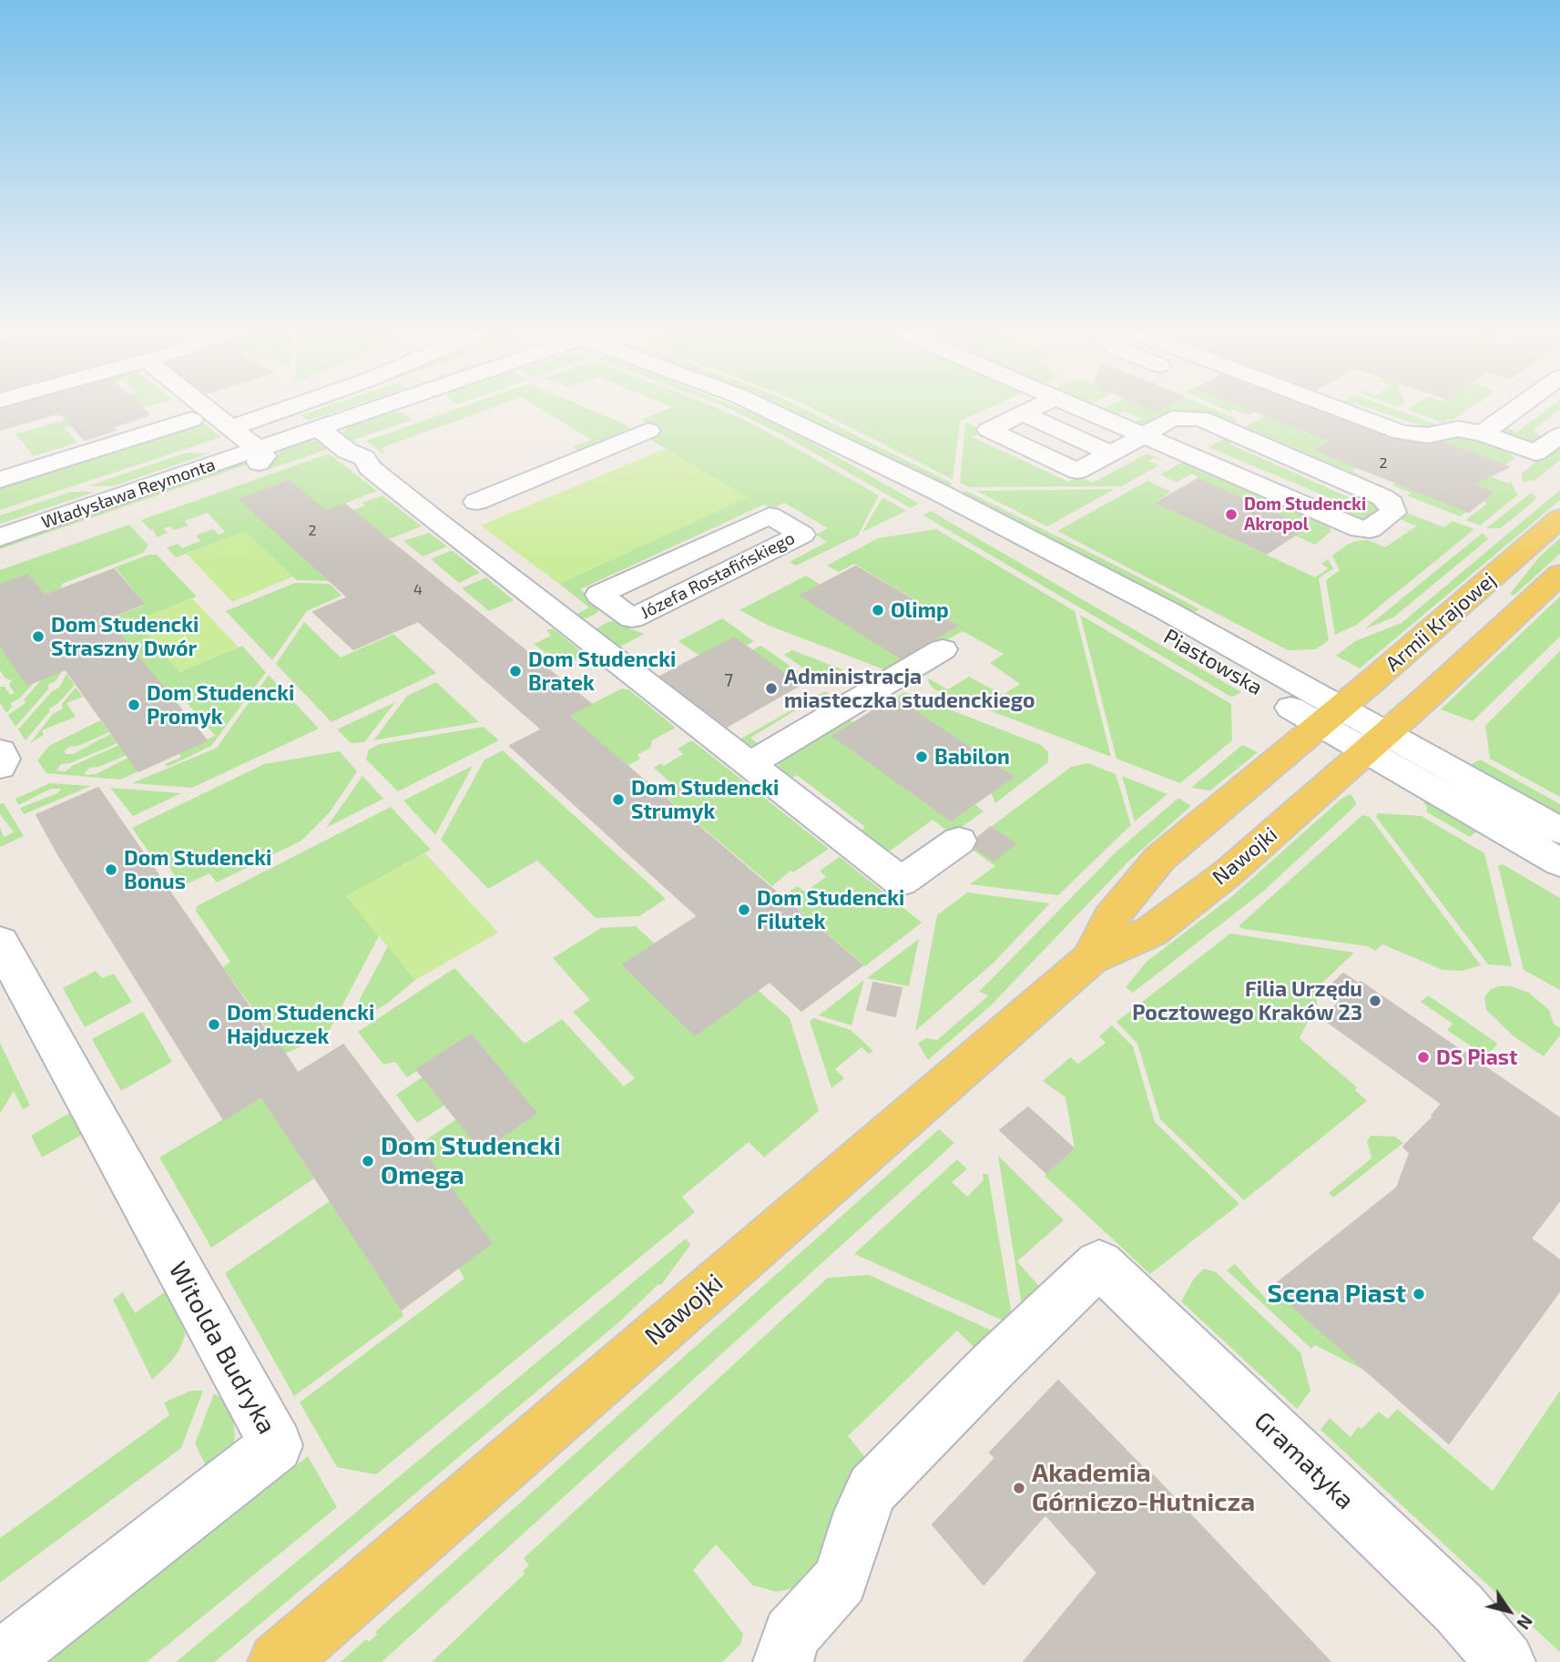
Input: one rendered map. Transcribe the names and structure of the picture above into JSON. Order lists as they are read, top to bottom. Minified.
{"streets":{"main road":["Armii Krajowej","Nawojki"],"street":["Władysława Reymonta","Józefa Rostafińskiego","Piastowska","Witolda Budryka","Gramatyka"]},"crossings":[["Armii Krajowej","Piastowska"],["Armii Krajowej","Nawojki"],["Piastowska","Nawojki"]],"places":["Dom Studencki Akropol","Olimp","Dom Studencki Straszny Dwór","Dom Studencki Bratek","Administracja miasteczka studenckiego","Dom Studencki Promyk","Babilon","Dom Studencki Strumyk","Dom Studencki Bonus","Dom Studencki Filutek","Filia Urzędu Pocztowego Kraków 23","Dom Studencki Hajduczek","DS Piast","Dom Studencki Omega","Scena Piast","Akademia Górniczo-Hutnicza"],"house_numbers":["2","2","4","7"],"north":"bottom right"}
